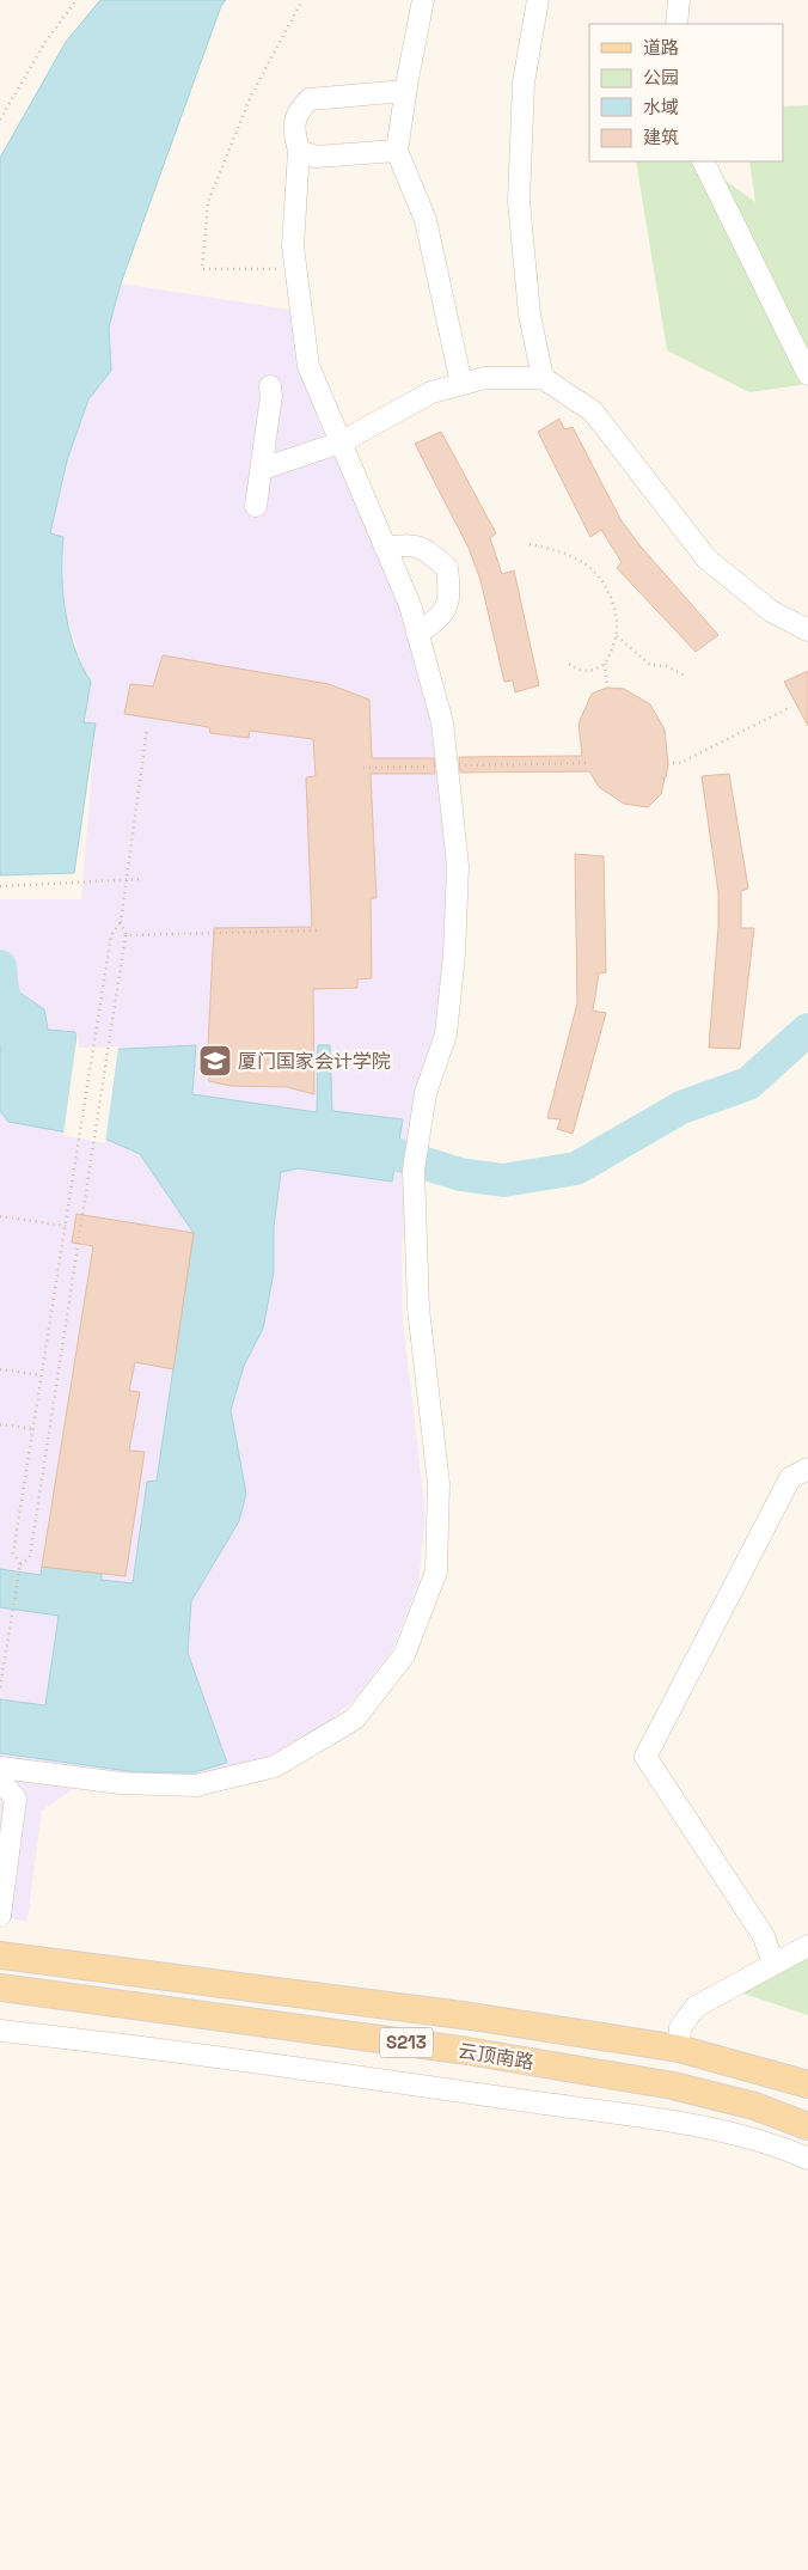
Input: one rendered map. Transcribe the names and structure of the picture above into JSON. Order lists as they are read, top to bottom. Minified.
{"streets":{"main road":["S213","云顶南路"]},"places":{"school or university":["厦门国家会计学院"]},"legend":["道路","公园","水域","建筑"]}
